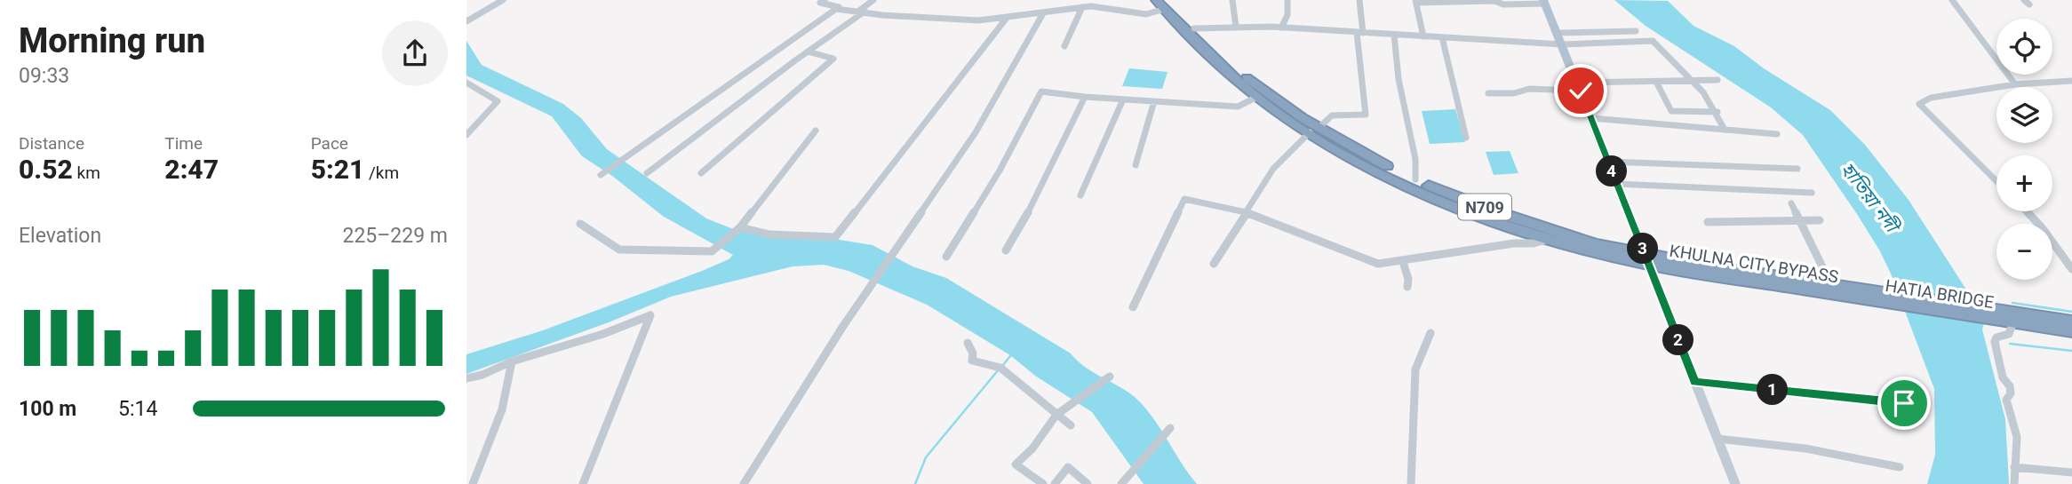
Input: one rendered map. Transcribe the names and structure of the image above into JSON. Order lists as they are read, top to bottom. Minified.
{"streets":{"highway":["N709","KHULNA CITY BYPASS","HATIA BRIDGE"]},"crossings":[["N709","HATIA BRIDGE"],["KHULNA CITY BYPASS","HATIA BRIDGE"]],"water":["হাতিয়া নদী"],"page":{"heading":["Morning run","09:33"],"map_buttons":["+","−"],"stats":[["Distance","0.52 km"],["Time","2:47"],["Pace","5:21 /km"]],"pins":["4","3","2","1"],"chart":["Elevation","225–229 m"],"list":[{"name":"100 m","note":"5:14"}]}}
